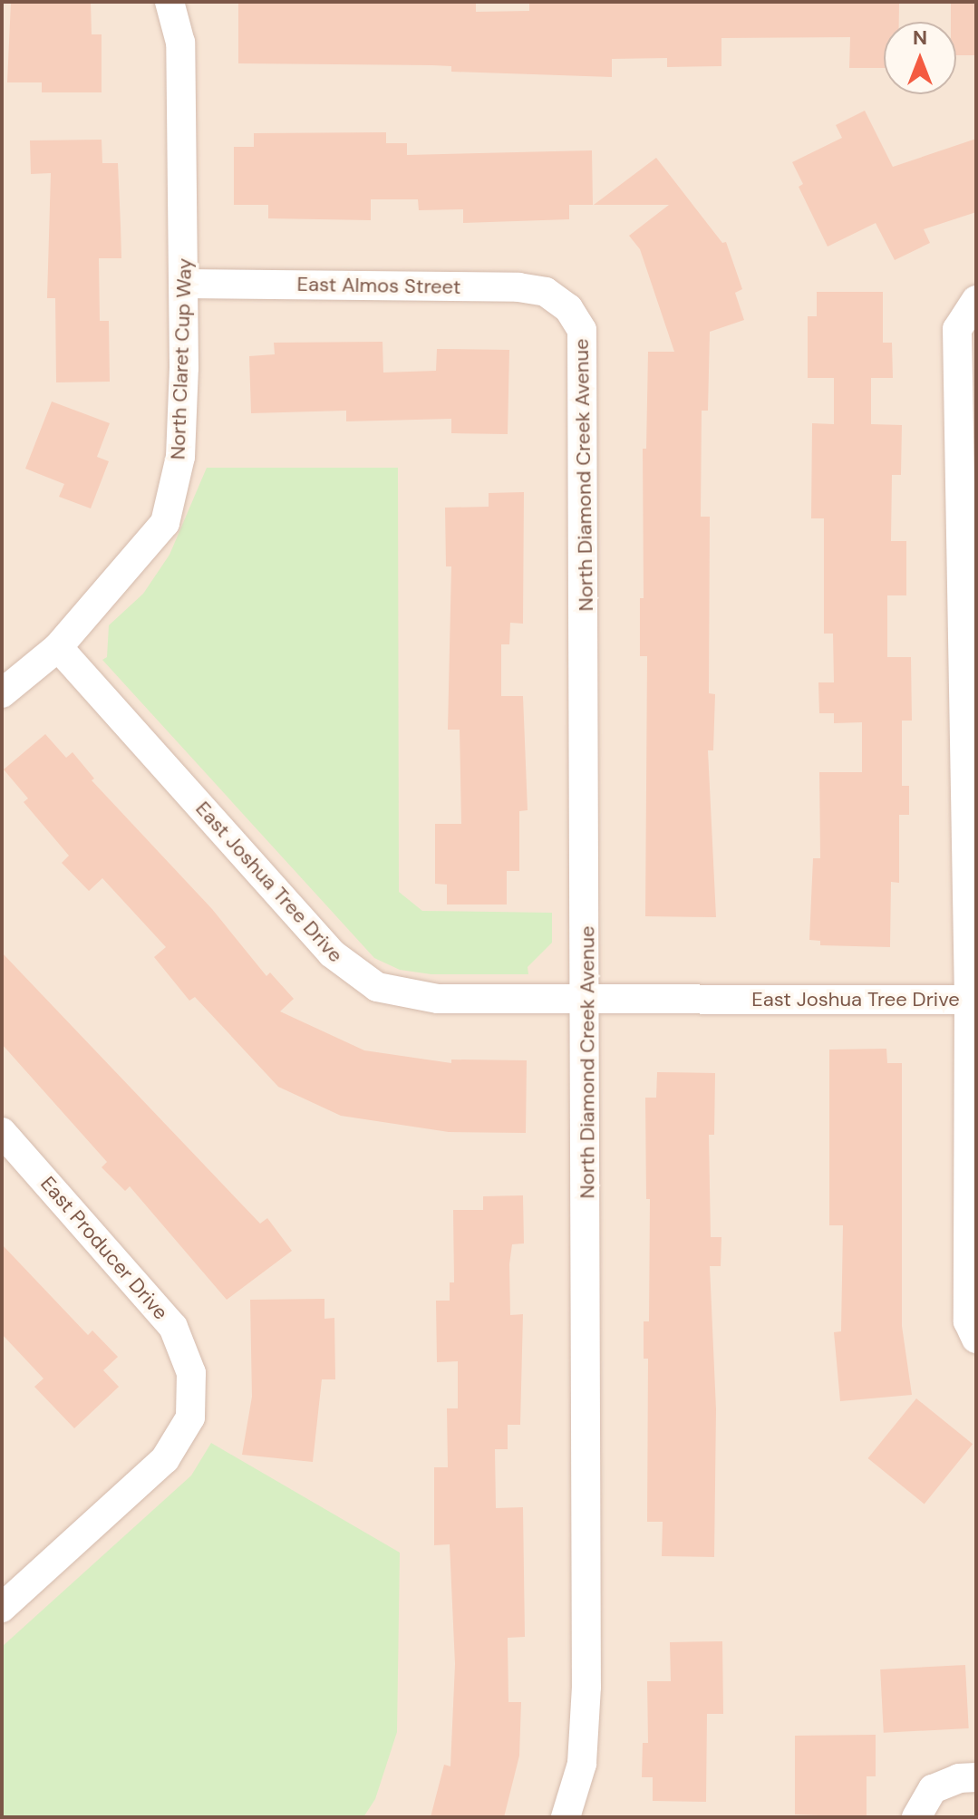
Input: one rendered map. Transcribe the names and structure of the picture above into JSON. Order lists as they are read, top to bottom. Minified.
{"streets":{"street":["East Almos Street","North Claret Cup Way","North Diamond Creek Avenue","East Joshua Tree Drive","East Producer Drive"]},"crossings":[["East Almos Street","North Claret Cup Way"],["East Almos Street","North Diamond Creek Avenue"],["North Claret Cup Way","East Joshua Tree Drive"],["North Diamond Creek Avenue","East Joshua Tree Drive"]],"north":"top"}
